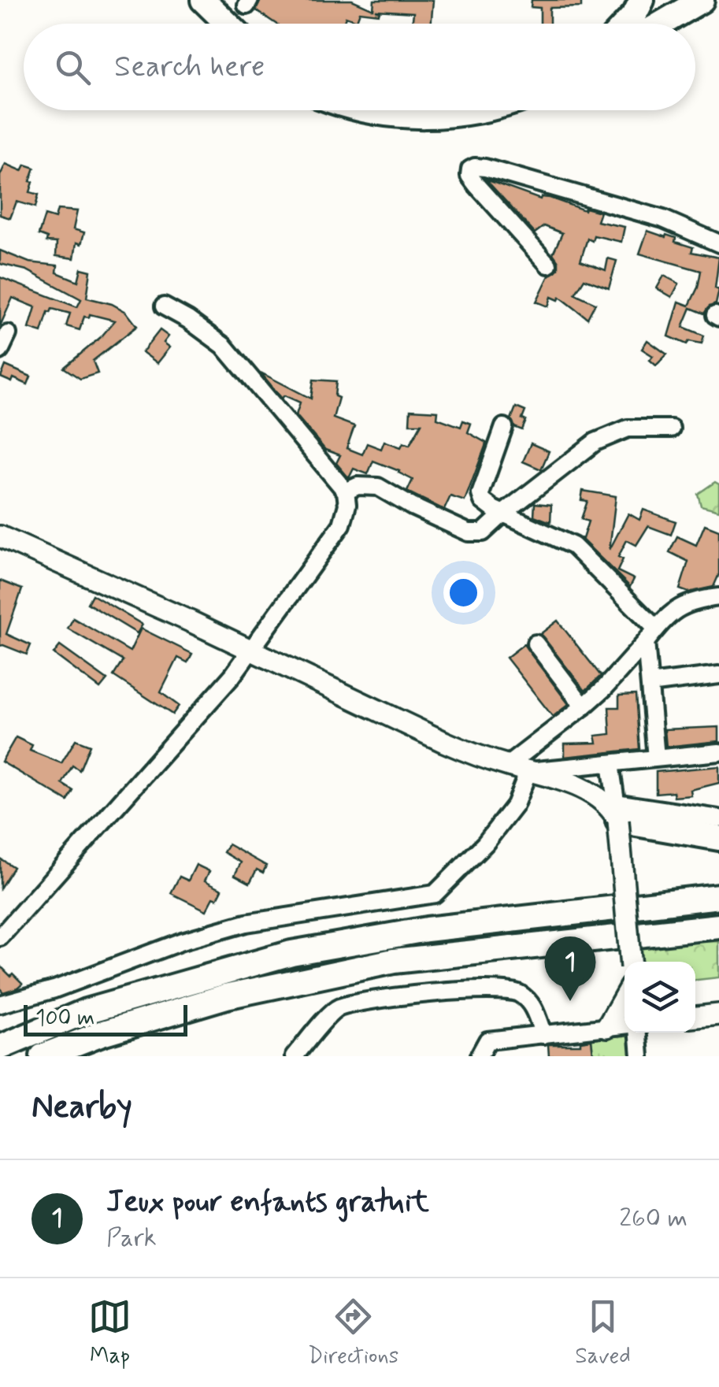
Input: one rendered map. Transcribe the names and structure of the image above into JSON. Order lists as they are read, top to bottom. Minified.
{"scale_bar":"100 m","page":{"search":"Search here","pins":"1","scale":"100 m","heading":"Nearby","list":[{"mark":"1","name":"Jeux pour enfants gratuit","note":"Park","value":"260 m"}],"nav":["Map","Directions","Saved"]}}
